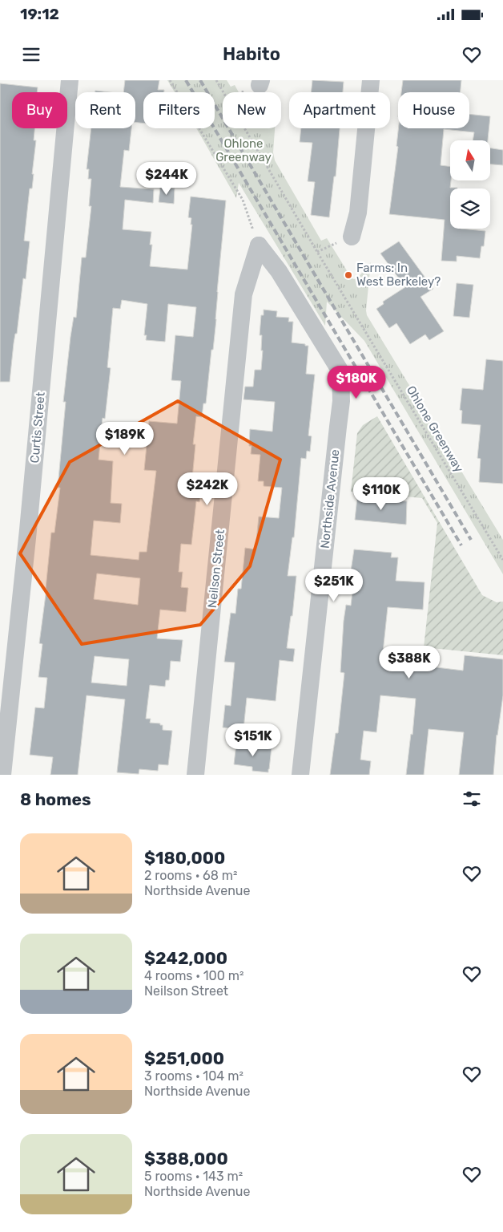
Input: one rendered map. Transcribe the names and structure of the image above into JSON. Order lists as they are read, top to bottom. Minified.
{"streets":{"street":["Curtis Street","Northside Avenue","Neilson Street"],"path":["Ohlone Greenway"]},"crossings":[["Northside Avenue","Neilson Street"]],"parks":["Ohlone Greenway"],"places":["Farms: In West Berkeley?"],"north":"top","page":{"status":"19:12","header":"Habito","chip":["Buy","Rent","Filters","New","Apartment","House"],"price":["$244K","$180K","$189K","$242K","$110K","$251K","$388K","$151K"],"heading":"8 homes","list":[{"name":"$180,000","note":"2 rooms · 68 m² · Northside Avenue"},{"name":"$242,000","note":"4 rooms · 100 m² · Neilson Street"},{"name":"$251,000","note":"3 rooms · 104 m² · Northside Avenue"},{"name":"$388,000","note":"5 rooms · 143 m² · Northside Avenue"}]}}
